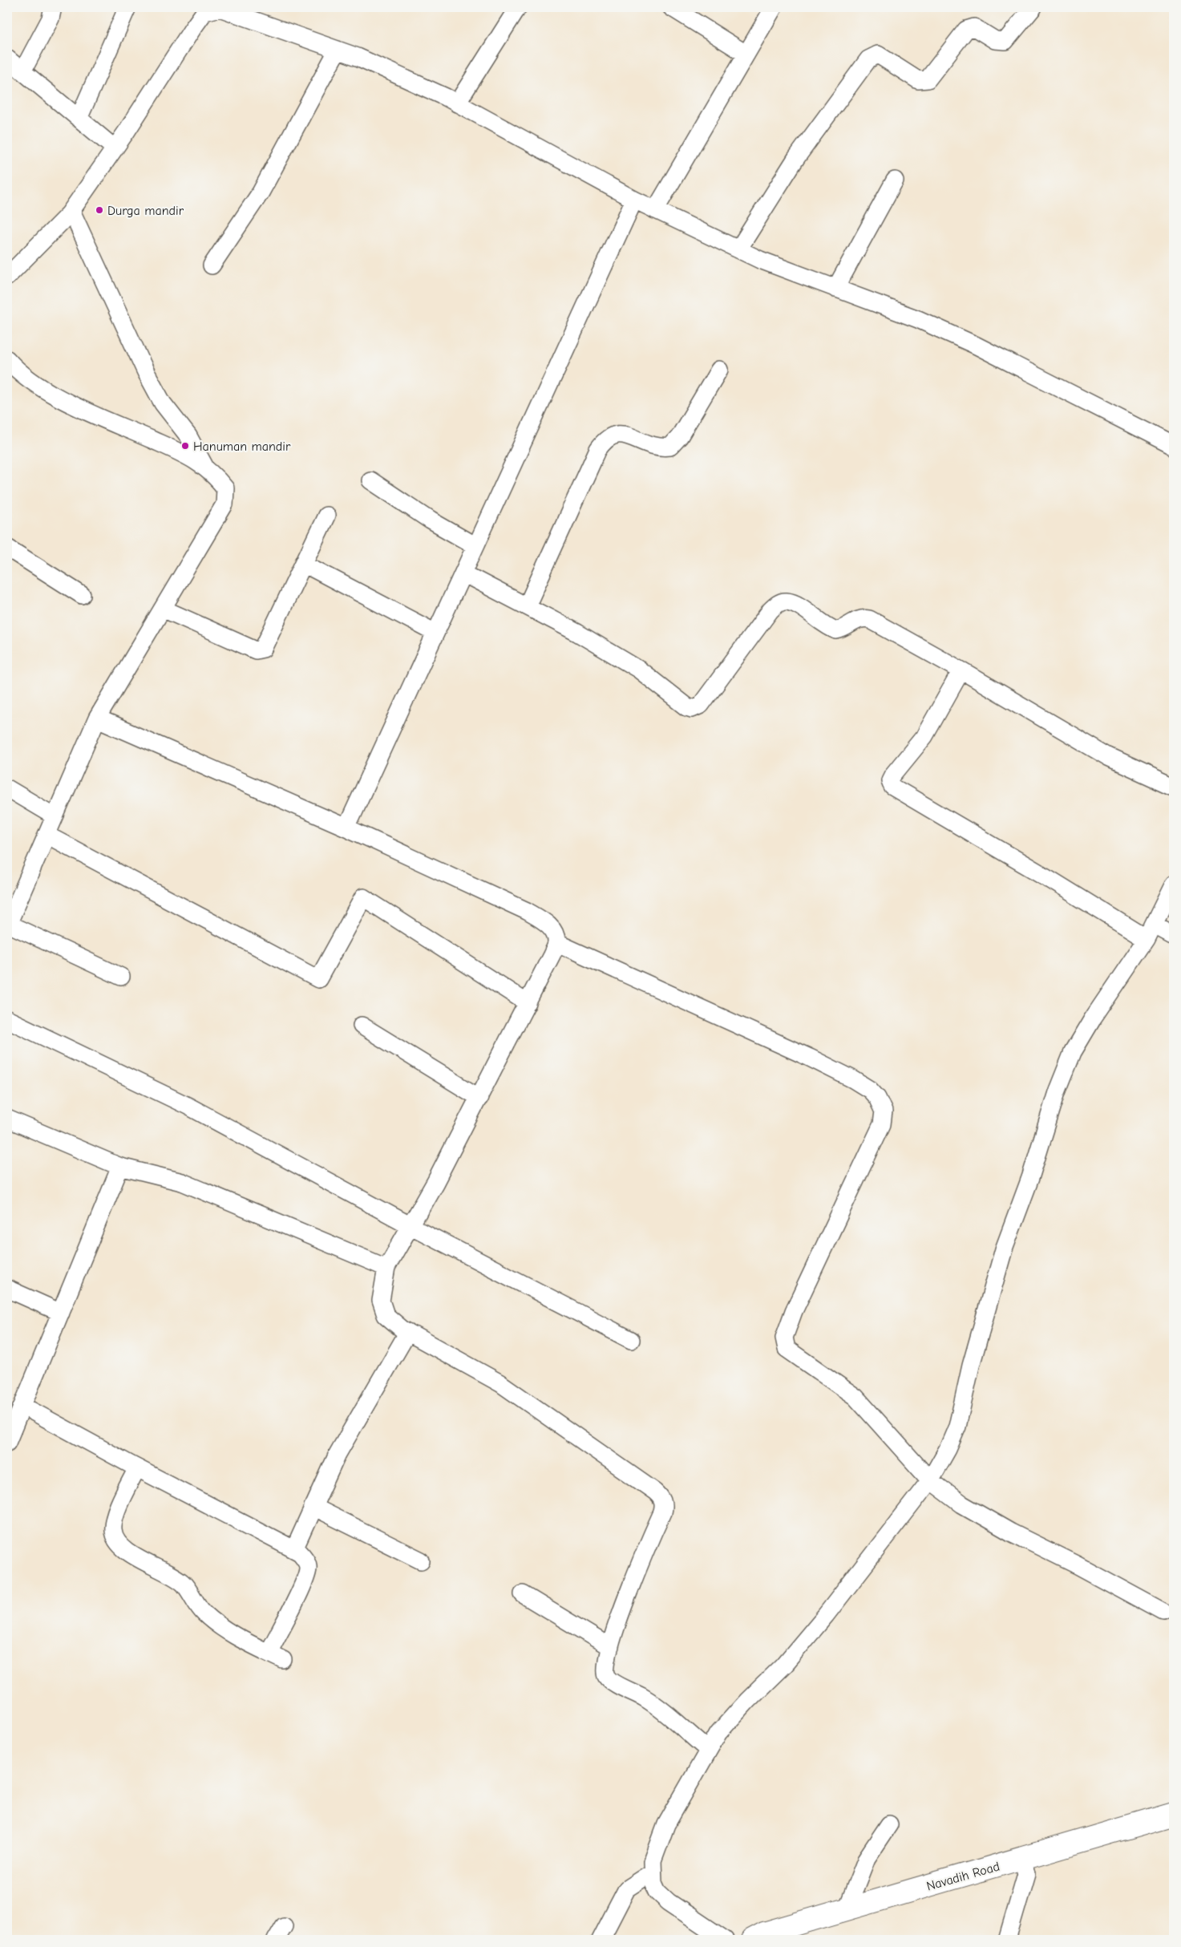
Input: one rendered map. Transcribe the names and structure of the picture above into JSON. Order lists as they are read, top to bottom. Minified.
{"streets":{"main road":["Navadih Road"]},"places":["Durga mandir","Hanuman mandir"]}
